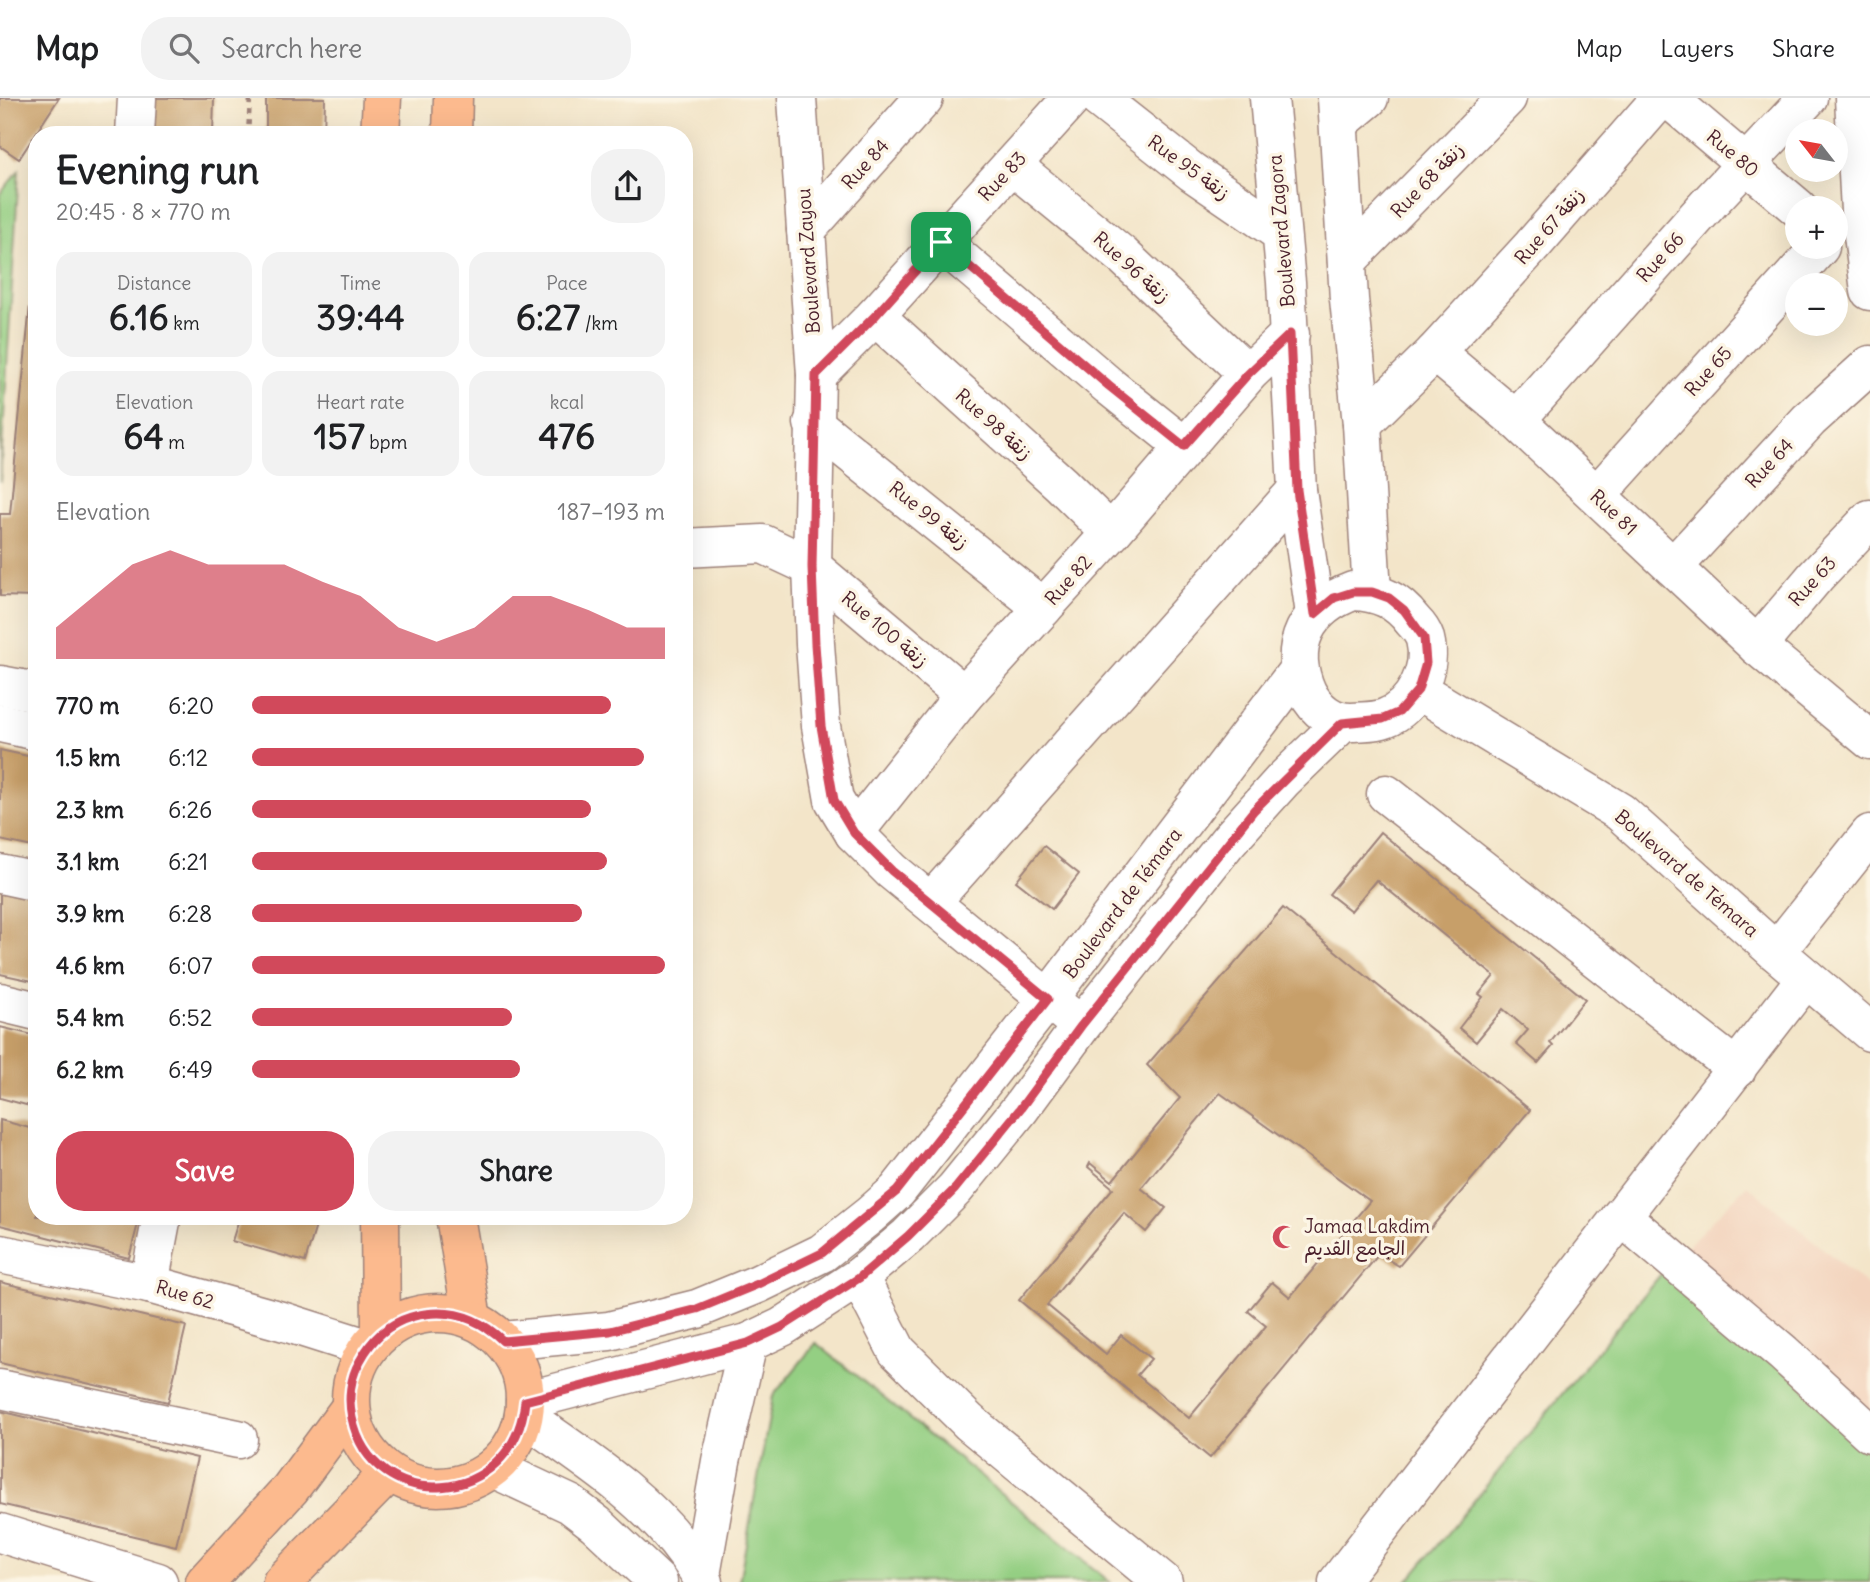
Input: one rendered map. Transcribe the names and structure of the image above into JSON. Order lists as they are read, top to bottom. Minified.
{"streets":{"street":["Rue 80","Rue 84","Rue 95 زنقة","Rue 83","Rue 68 زنقة","Rue 67 زنقة","Boulevard Zagora","Rue 66","Boulevard Zayou","Rue 96 زنقة","Rue 65","Rue 98 زنقة","Rue 64","Rue 81","Rue 99 زنقة","Rue 82","Rue 63","Rue 100 زنقة","Boulevard de Témara","Rue 62"]},"crossings":[["Rue 80","Rue 66"],["Rue 84","Boulevard Zayou"],["Rue 95 زنقة","Boulevard Zagora"],["Rue 83","Boulevard Zayou"],["Rue 83","Rue 96 زنقة"],["Rue 83","Rue 98 زنقة"],["Rue 67 زنقة","Rue 81"],["Boulevard Zagora","Rue 82"],["Boulevard Zagora","Boulevard de Témara"],["Rue 66","Rue 81"],["Boulevard Zayou","Rue 99 زنقة"],["Boulevard Zayou","Rue 82"],["Boulevard Zayou","Rue 100 زنقة"],["Boulevard Zayou","Boulevard de Témara"],["Rue 96 زنقة","Rue 82"],["Rue 65","Rue 81"],["Rue 98 زنقة","Rue 82"],["Rue 64","Rue 81"],["Rue 81","Rue 63"],["Rue 99 زنقة","Rue 82"],["Rue 82","Rue 100 زنقة"],["Boulevard de Témara","Rue 62"]],"places":{"mosque":["Jamaa Lakdim الجامع القديم"]},"north":"top left","page":{"header":"Map","search":"Search here","nav":["Map","Layers","Share"],"map_buttons":["+","−"],"heading":["Evening run","20:45 · 8 × 770 m"],"stats":[["Distance","6.16 km"],["Time","39:44"],["Pace","6:27 /km"],["Elevation","64 m"],["Heart rate","157 bpm"],["kcal","476"]],"chart":["Elevation","187–193 m"],"list":[{"name":"770 m","note":"6:20"},{"name":"1.5 km","note":"6:12"},{"name":"2.3 km","note":"6:26"},{"name":"3.1 km","note":"6:21"},{"name":"3.9 km","note":"6:28"},{"name":"4.6 km","note":"6:07"},{"name":"5.4 km","note":"6:52"},{"name":"6.2 km","note":"6:49"}],"buttons":["Save","Share"]}}
